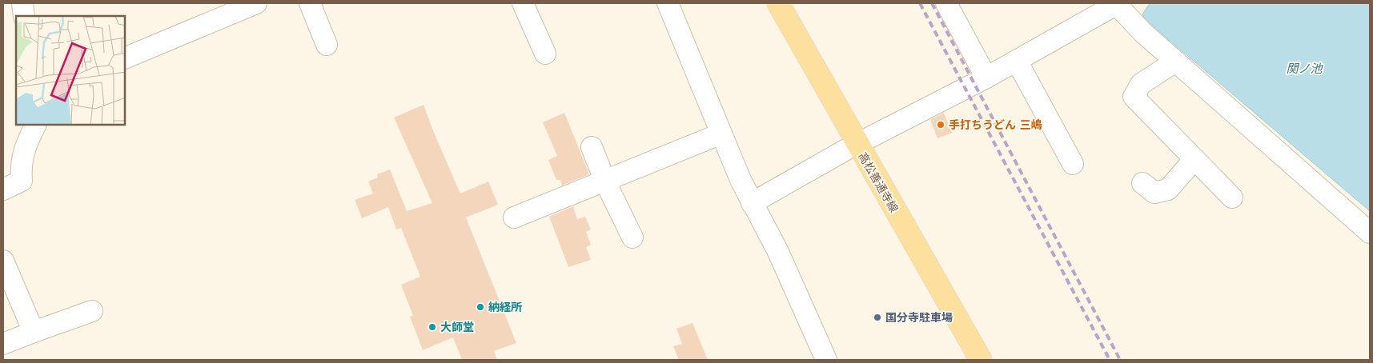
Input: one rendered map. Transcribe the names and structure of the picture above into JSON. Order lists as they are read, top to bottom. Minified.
{"streets":{"main road":["高松善通寺線"]},"water":["関ノ池"],"places":["手打ちうどん 三嶋","納経所","国分寺駐車場","大師堂"]}
